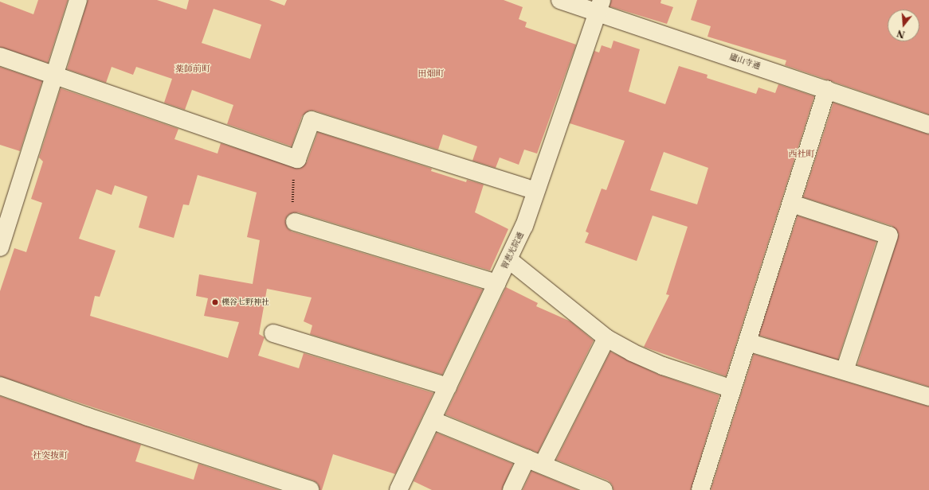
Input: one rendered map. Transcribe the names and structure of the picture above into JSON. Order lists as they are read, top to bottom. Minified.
{"streets":{"street":["廬山寺通","智恵光院通"]},"crossings":[["廬山寺通","智恵光院通"]],"districts":["薬師前町","田畑町","西社町","社突抜町"],"places":["櫟谷七野神社"],"north":"bottom"}
